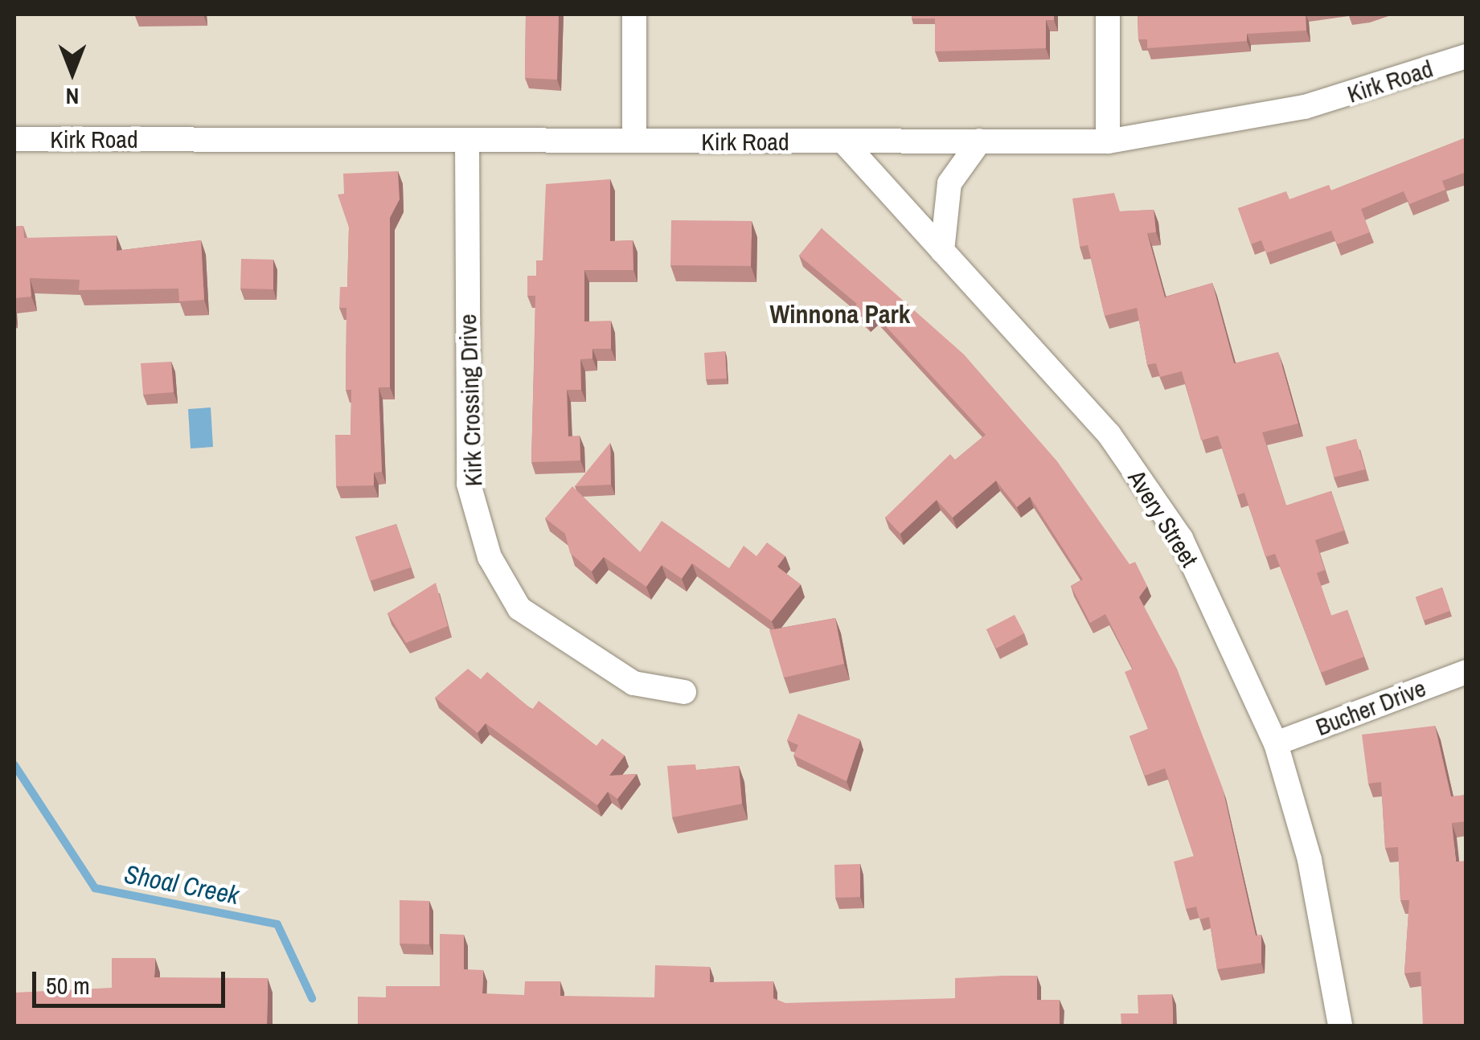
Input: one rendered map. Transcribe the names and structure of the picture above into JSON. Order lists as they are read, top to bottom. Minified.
{"streets":{"street":["Kirk Road","Kirk Crossing Drive","Avery Street","Bucher Drive"]},"crossings":[["Kirk Road","Kirk Crossing Drive"],["Kirk Road","Avery Street"],["Avery Street","Bucher Drive"]],"districts":["Winnona Park"],"water":["Shoal Creek"],"scale_bar":"50 m","north":"bottom"}
